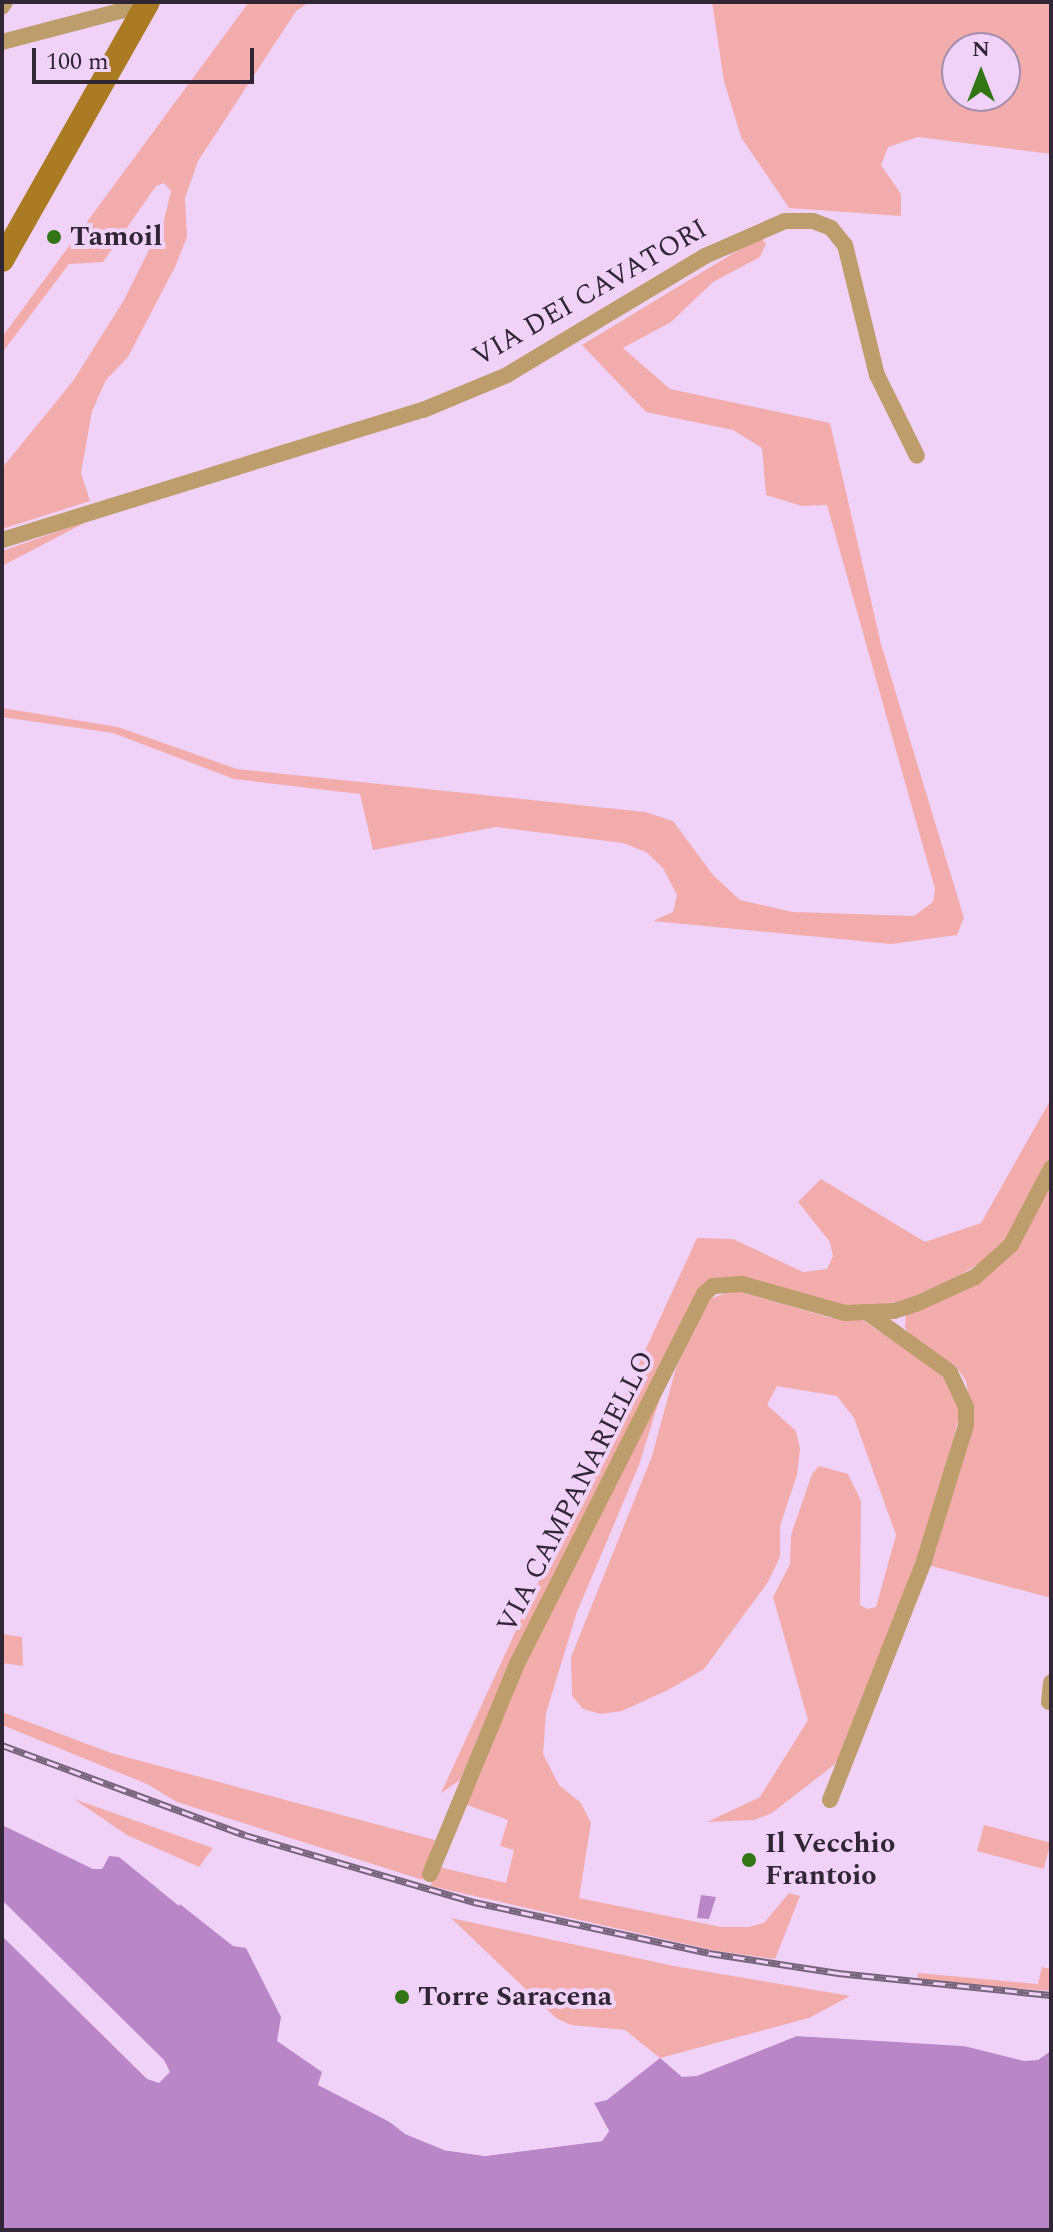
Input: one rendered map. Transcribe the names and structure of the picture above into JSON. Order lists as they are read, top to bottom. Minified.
{"streets":{"street":["VIA DEI CAVATORI","VIA CAMPANARIELLO"]},"places":["Tamoil","Il Vecchio Frantoio","Torre Saracena"],"scale_bar":"100 m","north":"top"}
